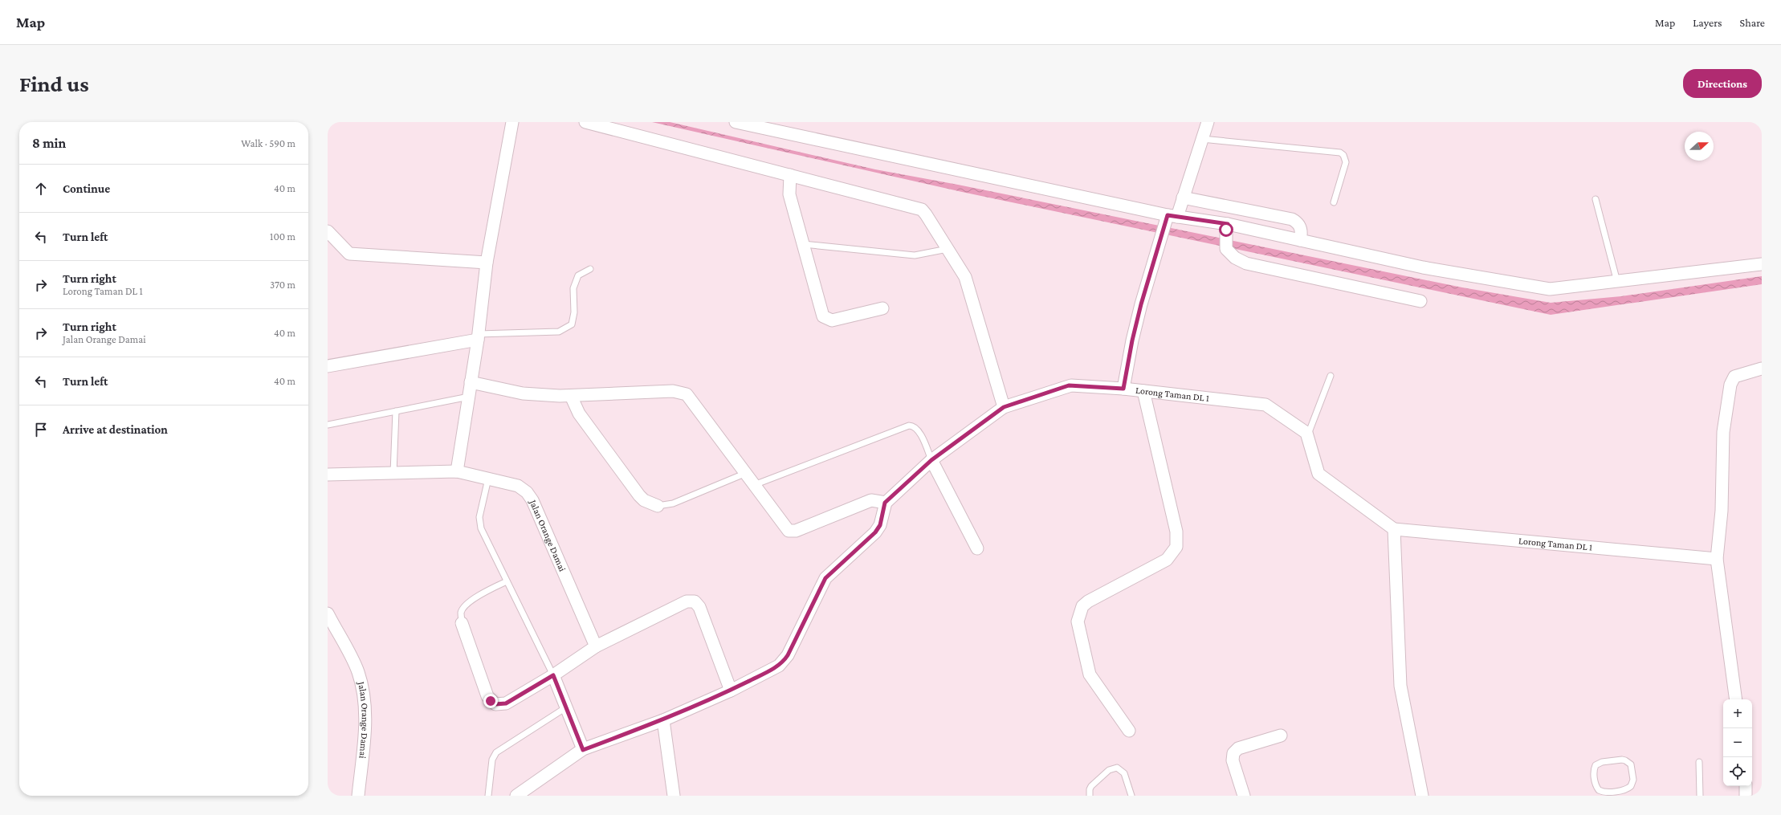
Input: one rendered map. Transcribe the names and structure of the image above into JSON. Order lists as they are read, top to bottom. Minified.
{"streets":{"street":["Lorong Taman DL 1","Jalan Orange Damai"]},"north":"right","page":{"header":"Map","nav":["Map","Layers","Share"],"buttons":"Directions","title":"Find us","heading":["8 min","Walk · 590 m"],"list":[["Continue","40 m"],["Turn left","100 m"],["Turn right","Lorong Taman DL 1","370 m"],["Turn right","Jalan Orange Damai","40 m"],["Turn left","40 m"],"Arrive at destination"],"map_buttons":["+","−"]}}
